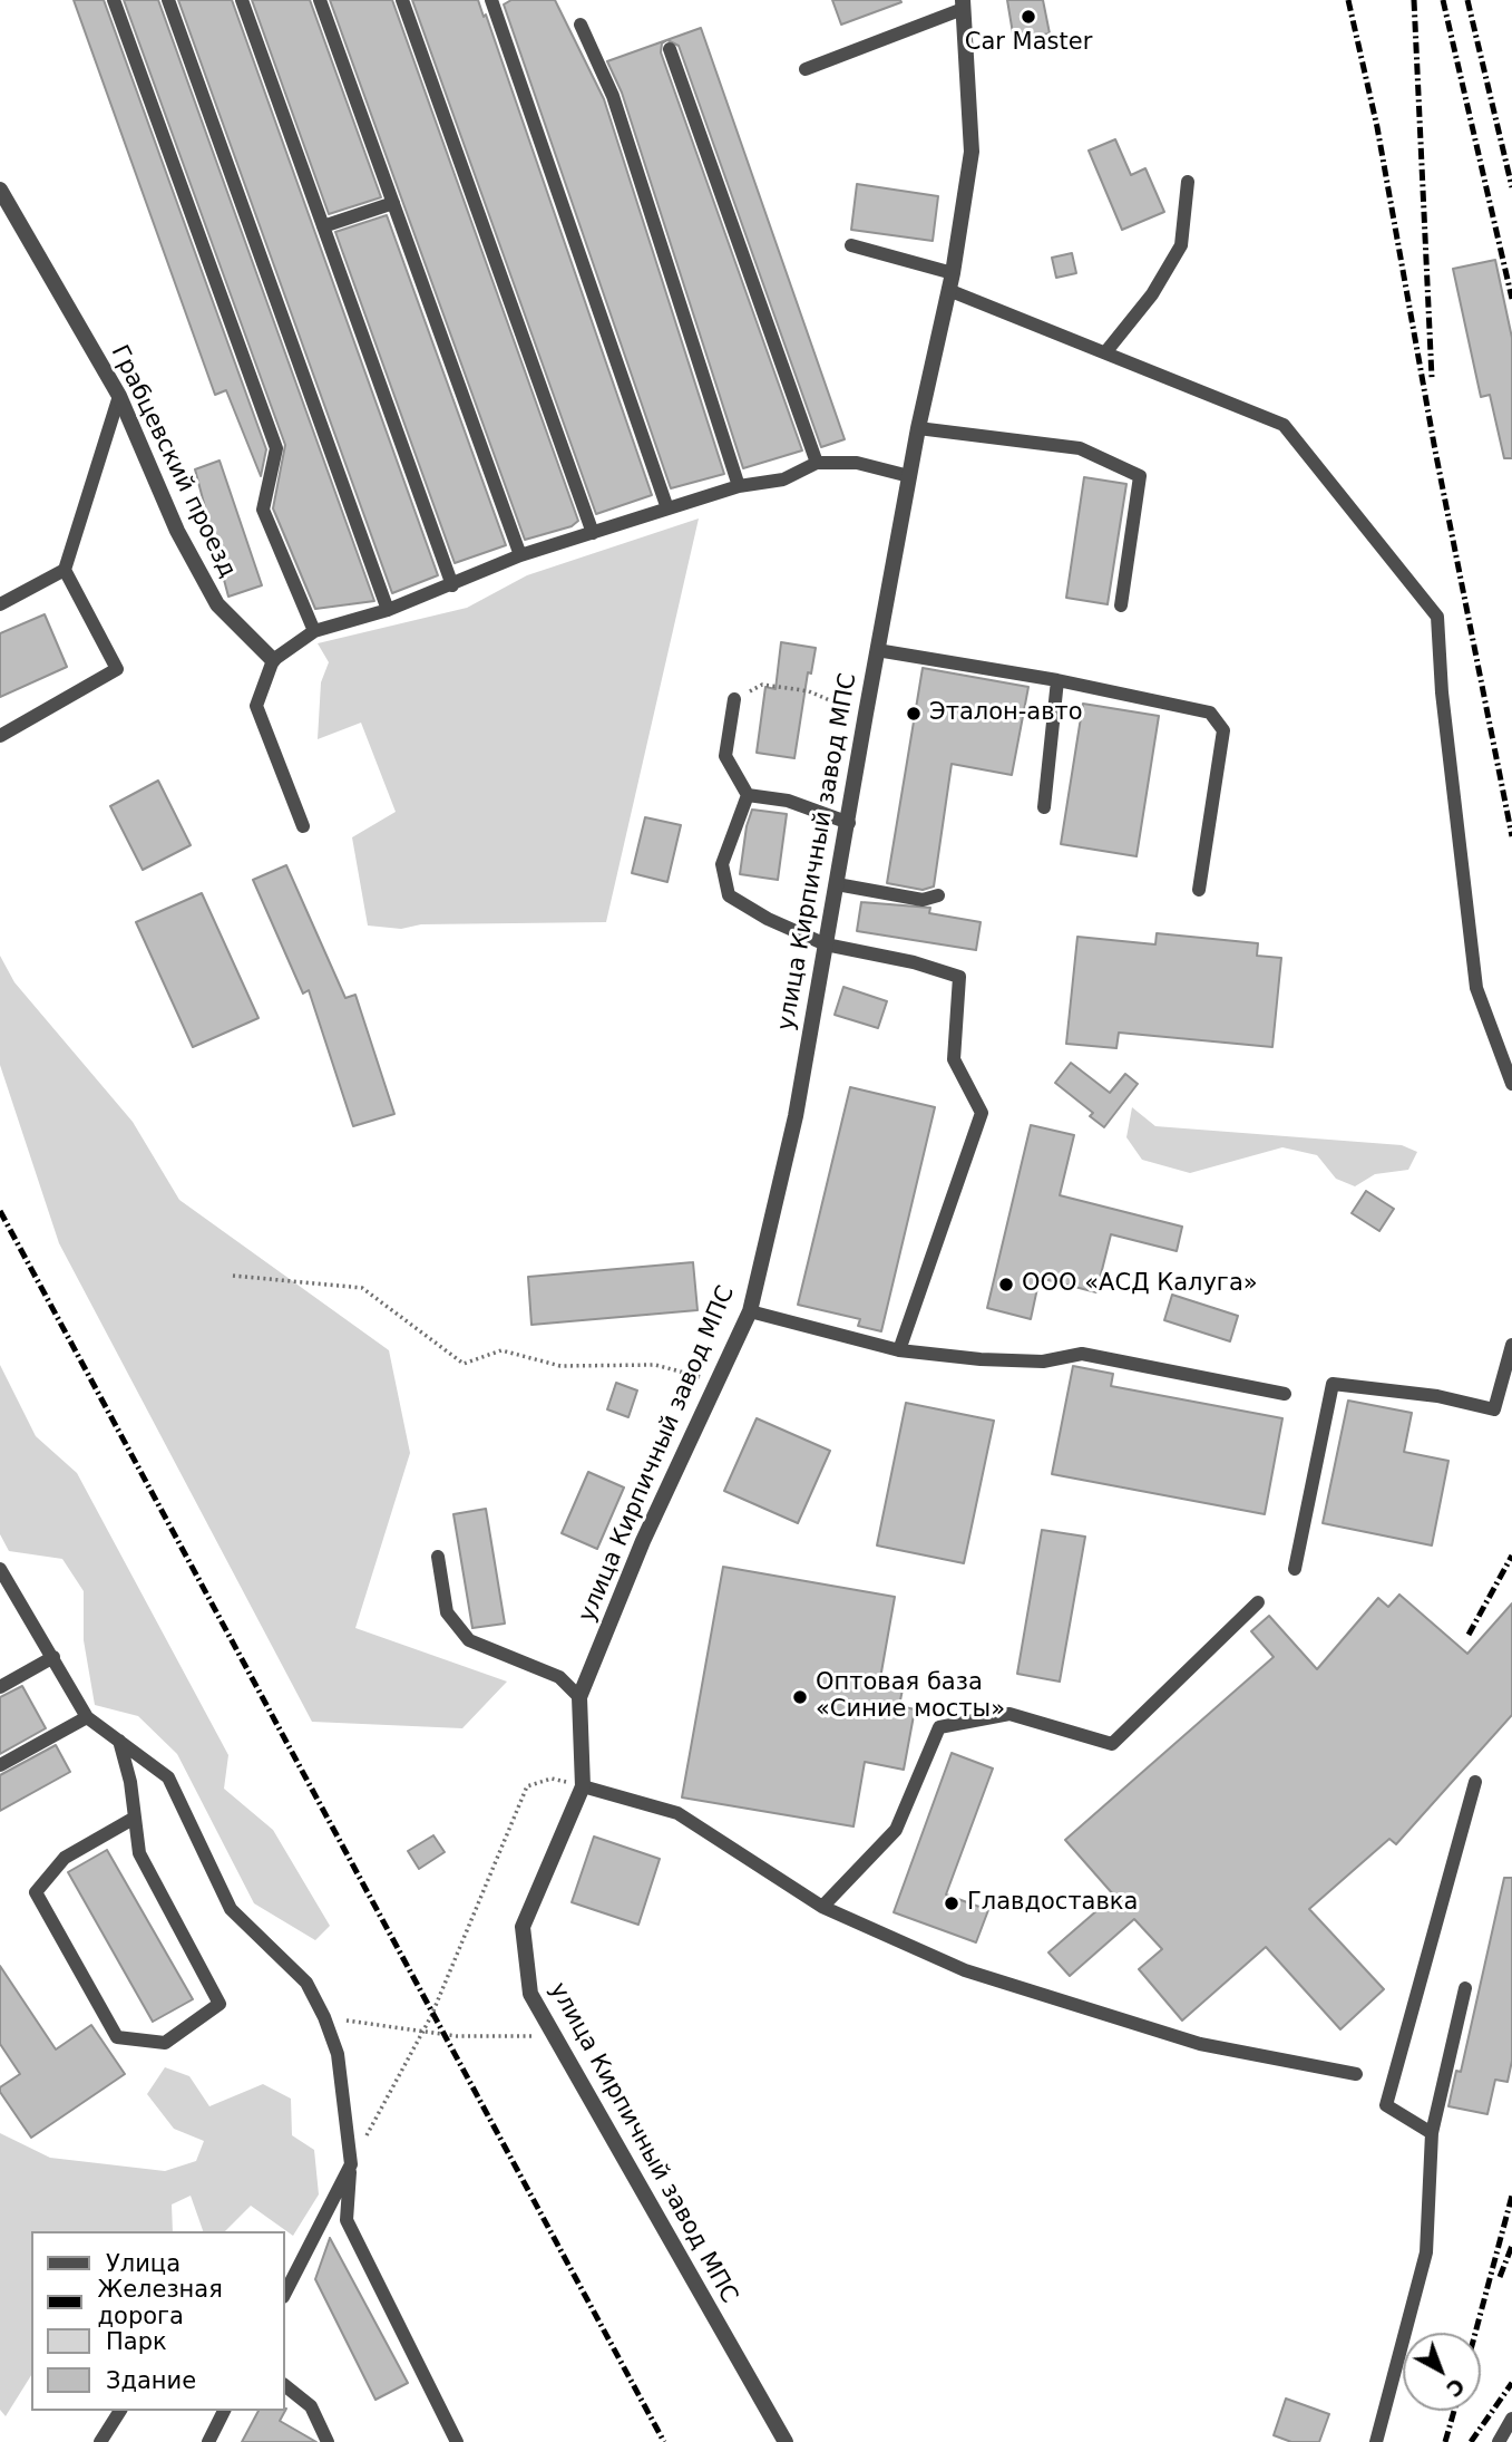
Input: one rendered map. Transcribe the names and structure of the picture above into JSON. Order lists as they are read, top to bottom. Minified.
{"streets":{"street":["Грабцевский проезд","улица Кирпичный завод МПС"]},"places":["Car Master","Эталон-авто","ООО «АСД Калуга»","Оптовая база «Синие мосты»","Главдоставка"],"legend":["Улица","Железная дорога","Парк","Здание"],"north":"bottom right"}
